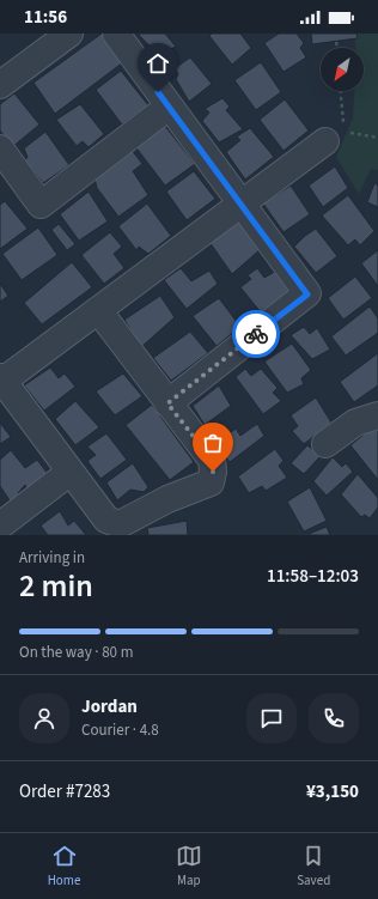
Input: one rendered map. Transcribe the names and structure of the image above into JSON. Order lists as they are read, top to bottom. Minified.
{"north":"bottom left","page":{"status":"11:56","heading":["2 min","Arriving in","11:58–12:03"],"panel":["Jordan","Courier · 4.8","Order #7283","¥3,150"],"bar":"On the way · 80 m","tabs":["Home","Map","Saved"]}}
